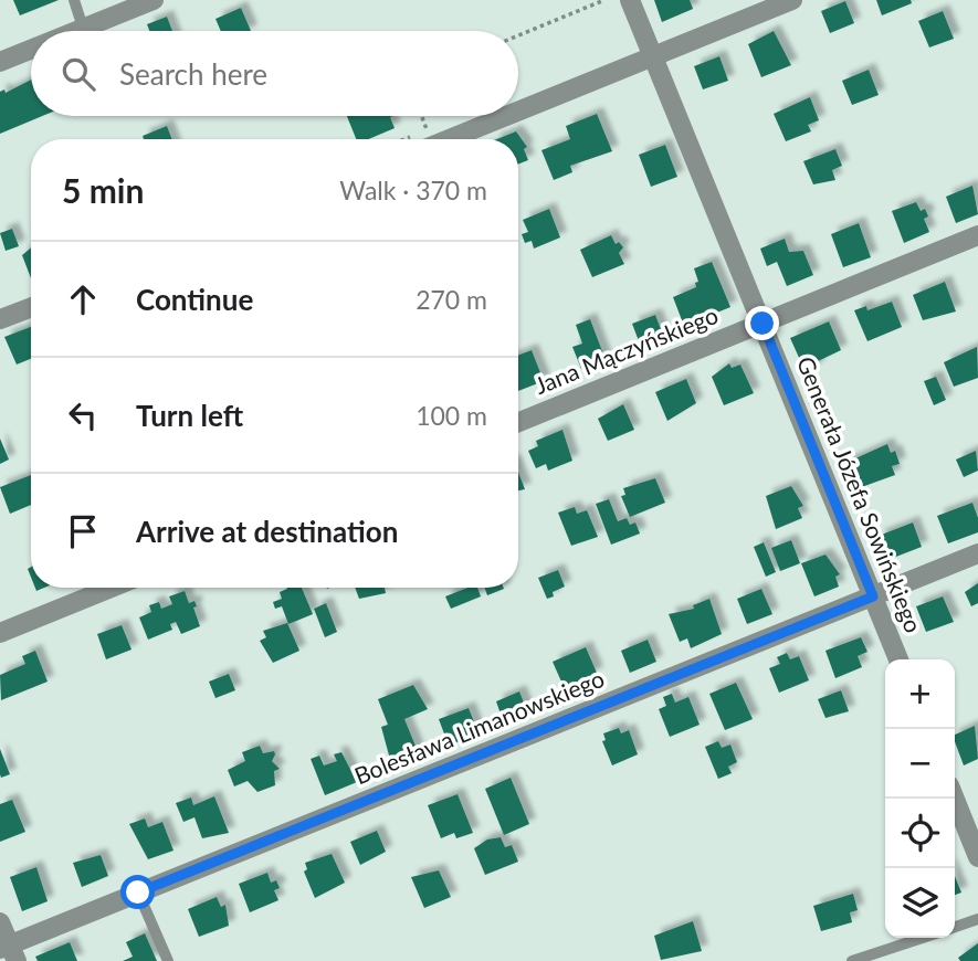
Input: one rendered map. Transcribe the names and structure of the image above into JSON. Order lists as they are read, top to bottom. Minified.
{"streets":{"street":["Jana Mączyńskiego","Generała Józefa Sowińskiego","Bolesława Limanowskiego"]},"crossings":[["Jana Mączyńskiego","Generała Józefa Sowińskiego"],["Generała Józefa Sowińskiego","Bolesława Limanowskiego"]],"page":{"search":"Search here","heading":["5 min","Walk · 370 m"],"list":[["Continue","270 m"],["Turn left","100 m"],"Arrive at destination"],"map_buttons":["+","−"]}}
